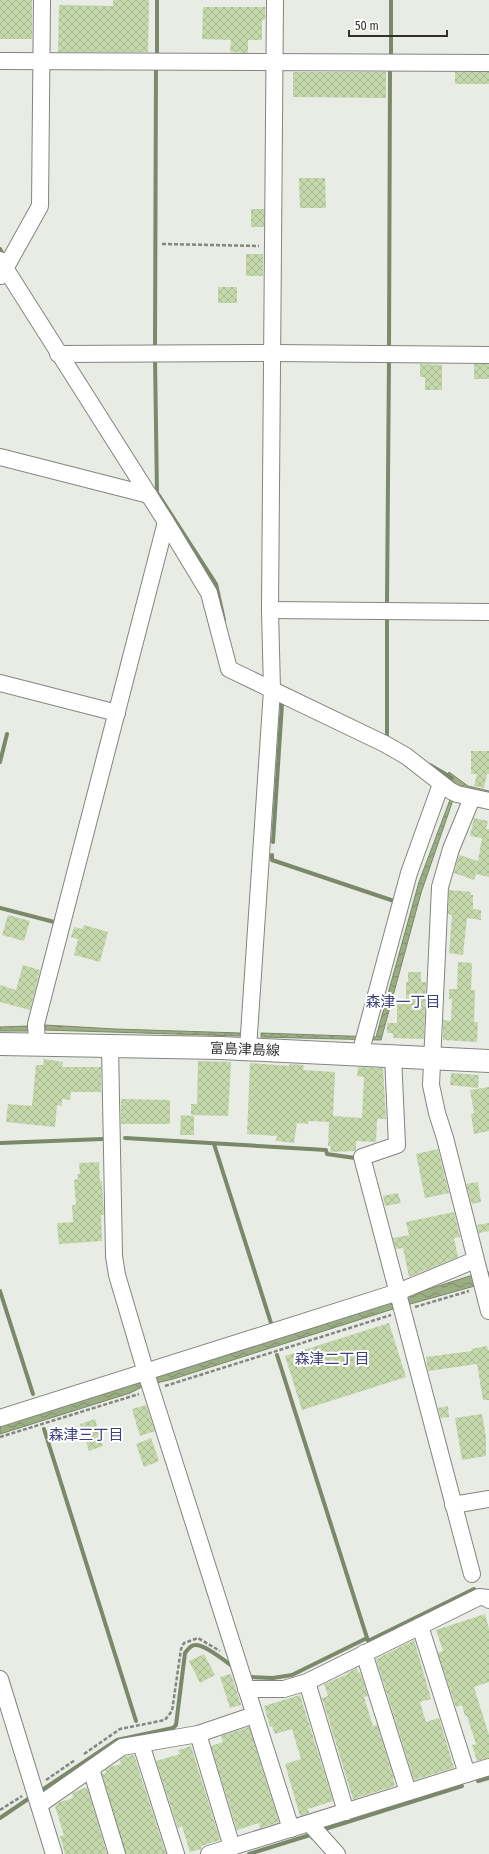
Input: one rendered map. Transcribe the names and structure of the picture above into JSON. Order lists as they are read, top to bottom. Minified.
{"streets":{"main road":["富島津島線"]},"districts":["森津一丁目","森津二丁目","森津三丁目"],"scale_bar":"50 m"}
